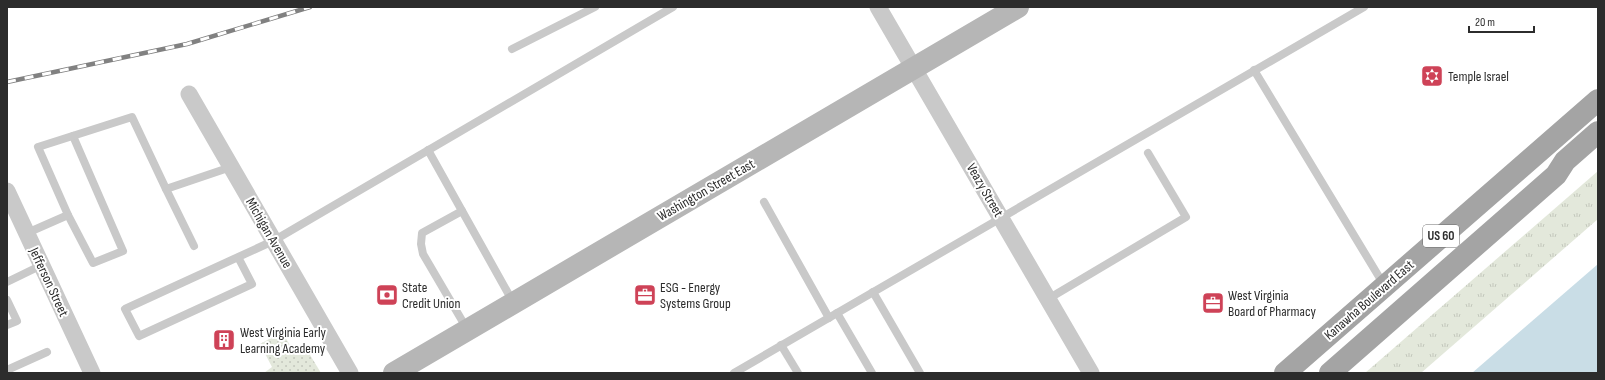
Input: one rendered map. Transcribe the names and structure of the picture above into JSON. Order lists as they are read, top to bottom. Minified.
{"streets":{"main road":["US 60","Kanawha Boulevard East"],"street":["Washington Street East","Veazy Street","Michigan Avenue","Jefferson Street"]},"crossings":[["Washington Street East","Veazy Street"]],"places":{"synagogue":["Temple Israel"],"bank":["State Credit Union"],"office":["ESG - Energy Systems Group","West Virginia Board of Pharmacy"],"building":["West Virginia Early Learning Academy"]},"scale_bar":"20 m"}
